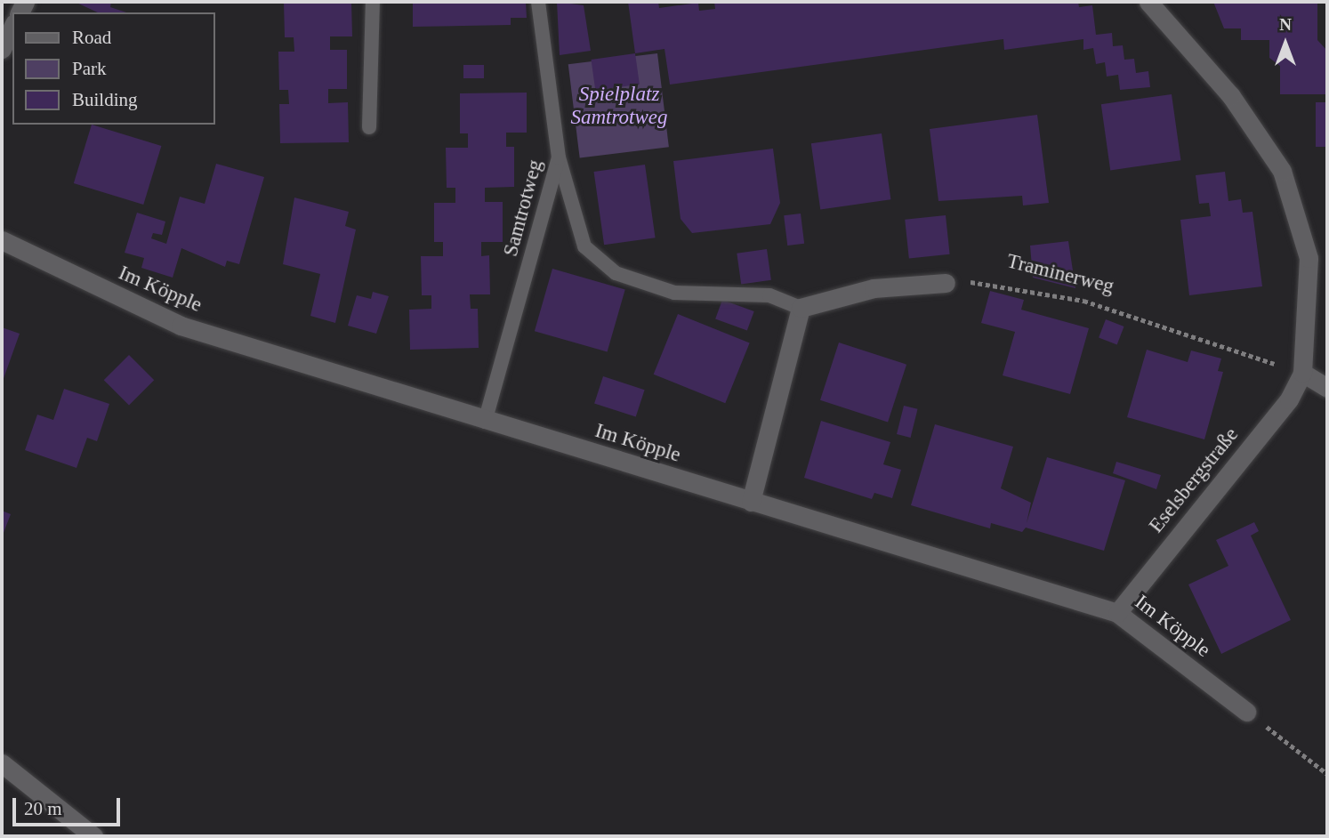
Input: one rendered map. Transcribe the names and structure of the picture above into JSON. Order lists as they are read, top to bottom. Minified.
{"streets":{"street":["Im Köpple","Eselsbergstraße"],"lane":["Samtrotweg"],"path":["Traminerweg"]},"crossings":[["Samtrotweg","Im Köpple"],["Traminerweg","Eselsbergstraße"],["Im Köpple","Eselsbergstraße"]],"parks":["Spielplatz Samtrotweg"],"legend":["Road","Park","Building"],"scale_bar":"20 m","north":"top"}
